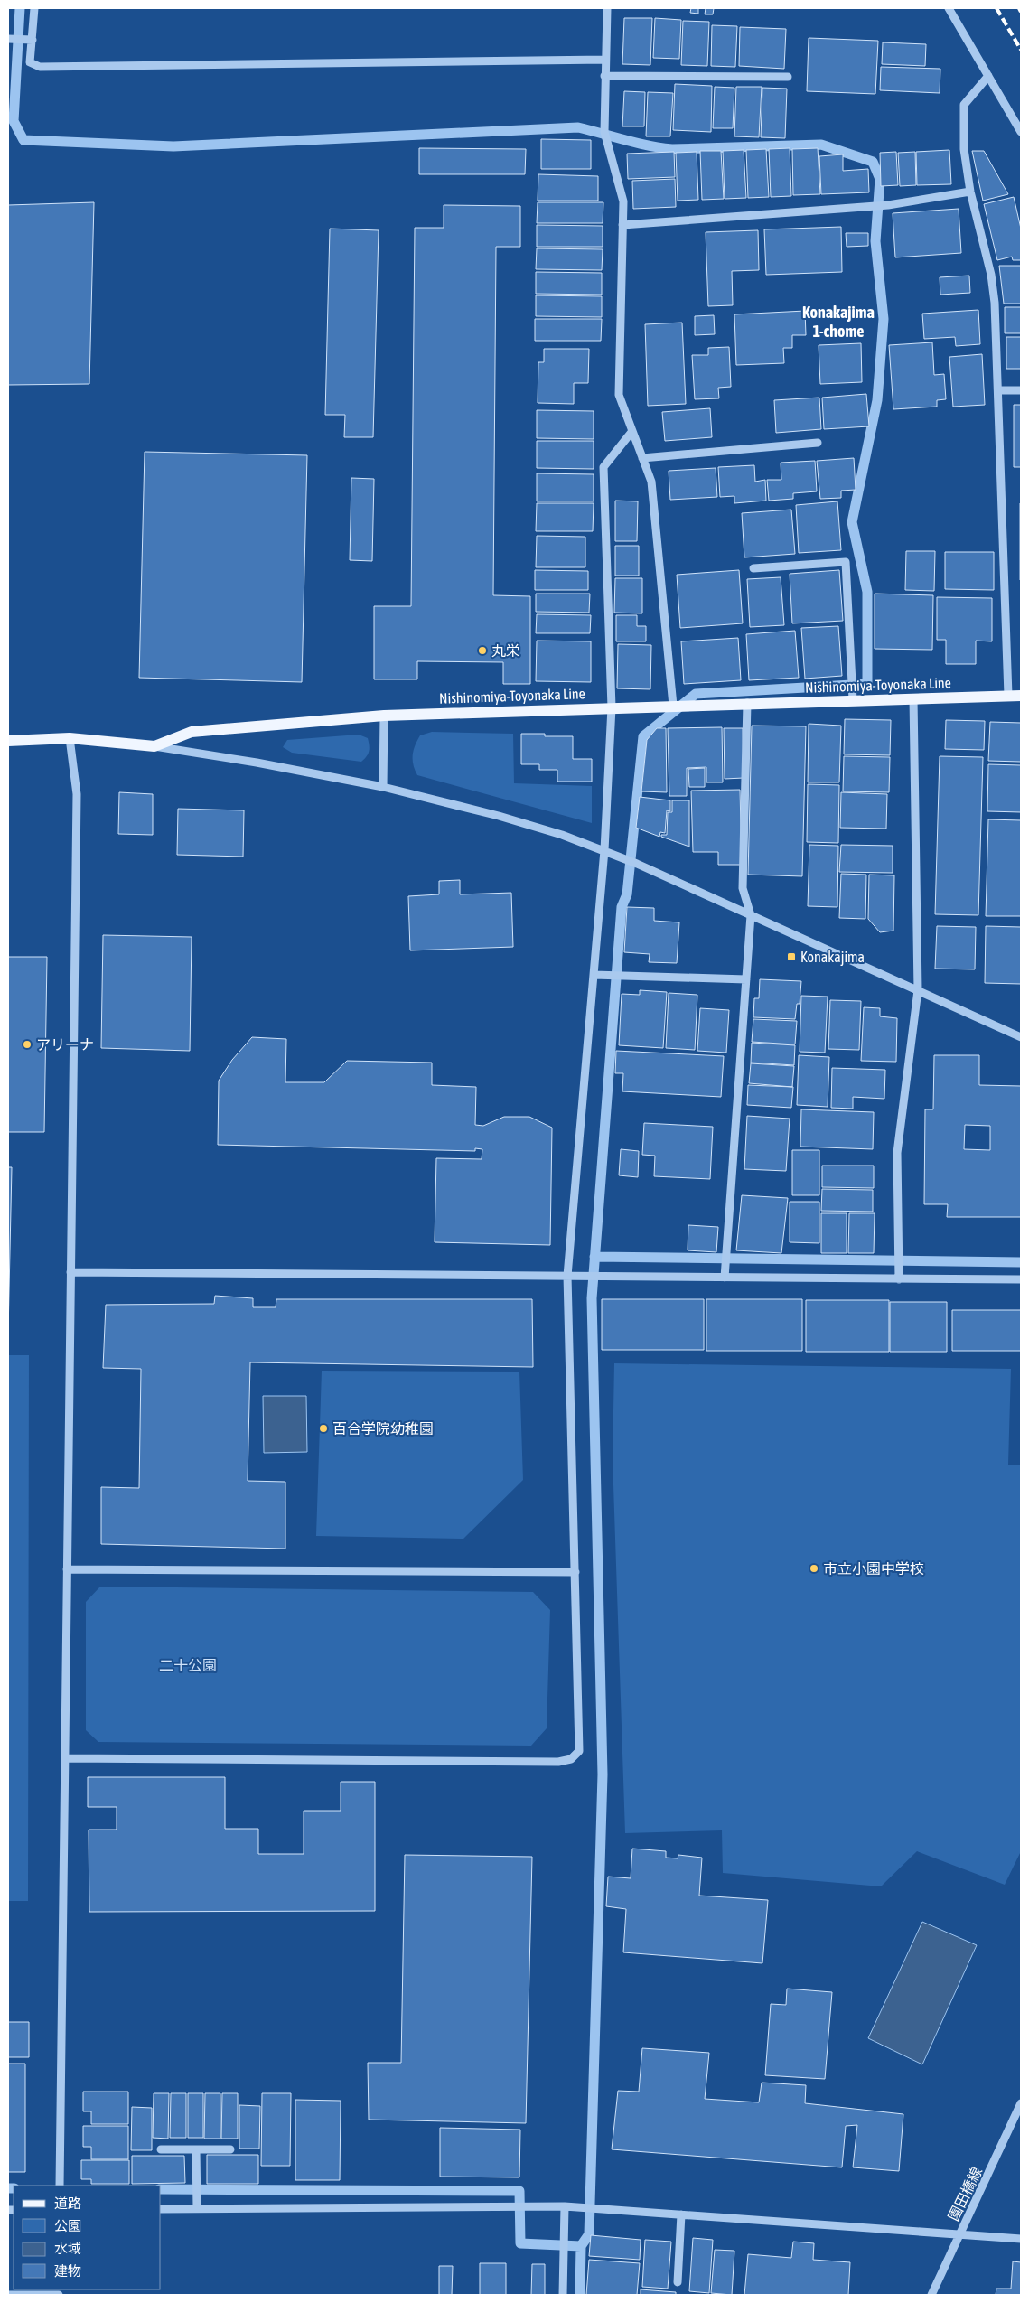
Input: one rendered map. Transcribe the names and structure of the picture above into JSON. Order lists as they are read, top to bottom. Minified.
{"streets":{"main road":["Nishinomiya-Toyonaka Line"],"street":["園田橋線"]},"districts":["Konakajima 1-chome"],"parks":["二十公園"],"places":{"other":["丸栄","アリーナ","百合学院幼稚園","市立小園中学校"],"transit":["Konakajima"]},"legend":["道路","公園","水域","建物"]}
